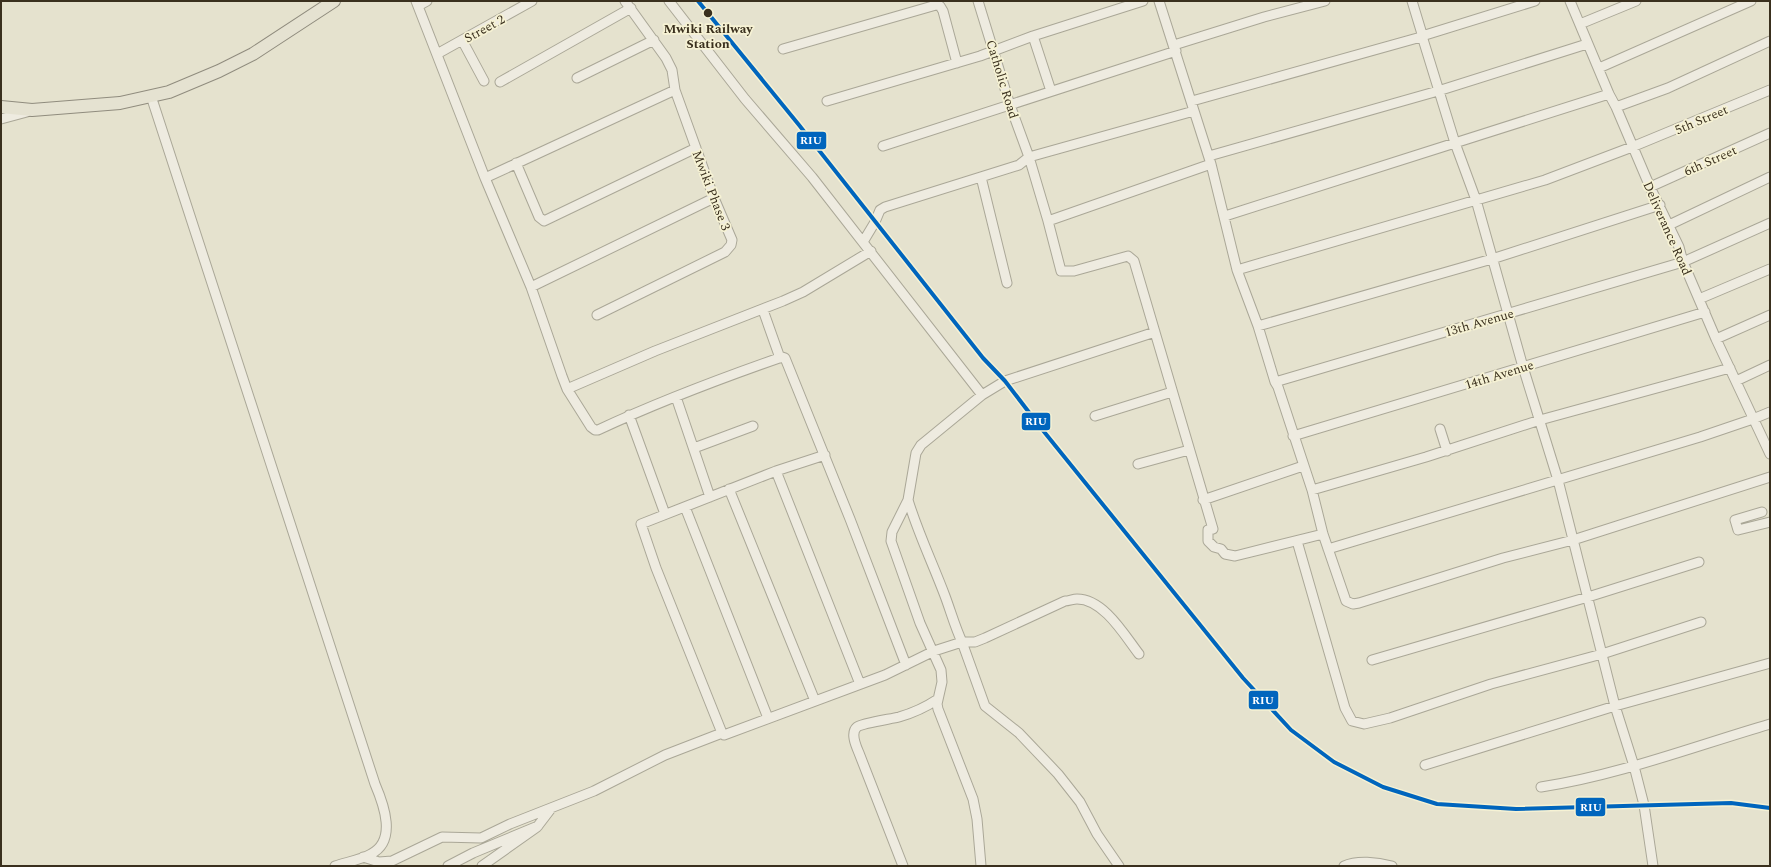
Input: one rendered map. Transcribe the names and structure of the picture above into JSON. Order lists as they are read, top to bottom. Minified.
{"streets":{"street":["Street 2","Catholic Road","5th Street","6th Street","Mwiki Phase 3","Deliverance Road","13th Avenue","14th Avenue"]},"crossings":[["5th Street","Deliverance Road"],["6th Street","Deliverance Road"],["Deliverance Road","13th Avenue"],["Deliverance Road","14th Avenue"]],"places":["Mwiki Railway Station"],"lines":["transit line RIU"]}
